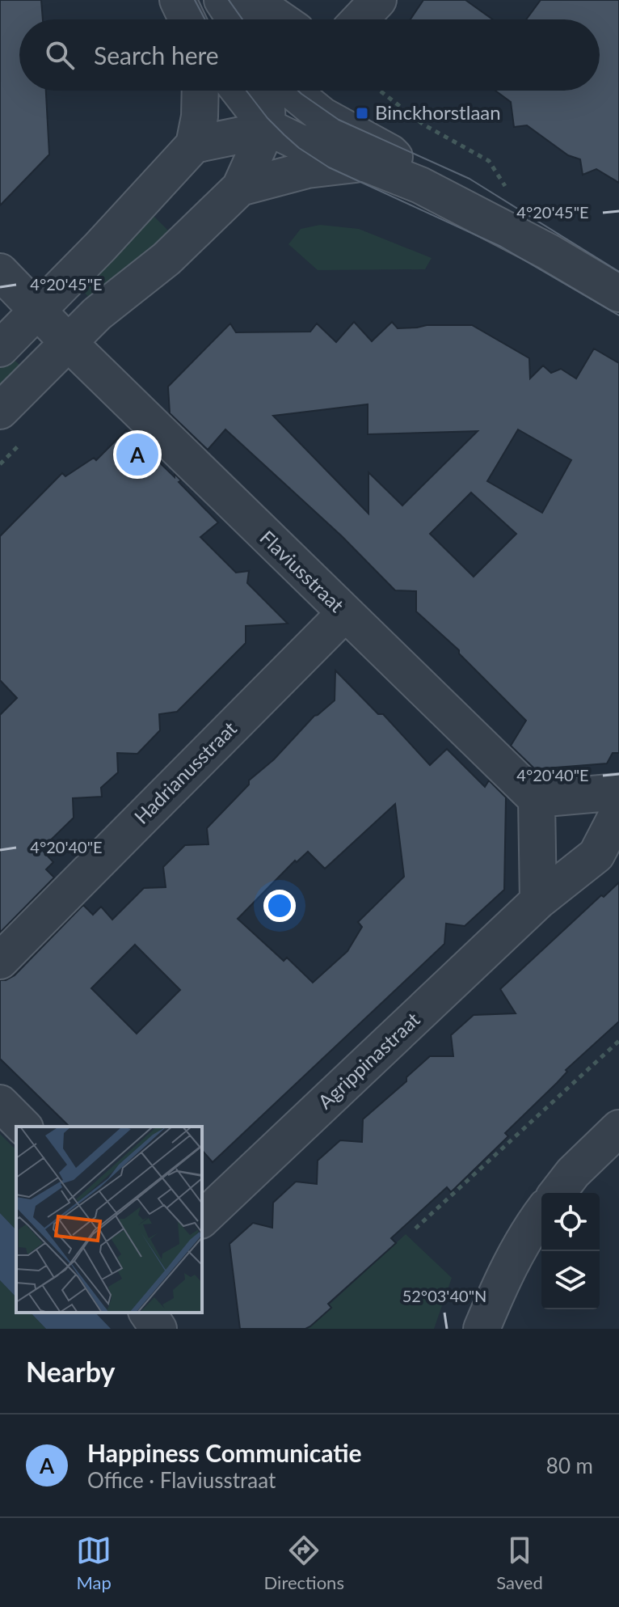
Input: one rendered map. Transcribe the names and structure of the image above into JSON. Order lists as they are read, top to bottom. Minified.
{"streets":{"street":["Flaviusstraat","Hadrianusstraat","Agrippinastraat"]},"crossings":[["Flaviusstraat","Hadrianusstraat"]],"places":{"transit":["Binckhorstlaan"]},"page":{"search":"Search here","pins":"A","heading":"Nearby","list":[{"mark":"A","name":"Happiness Communicatie","note":"Office · Flaviusstraat","value":"80 m"}],"nav":["Map","Directions","Saved"]},"coordinates":["4°20'45\"E","4°20'40\"E","52°03'40\"N"]}
